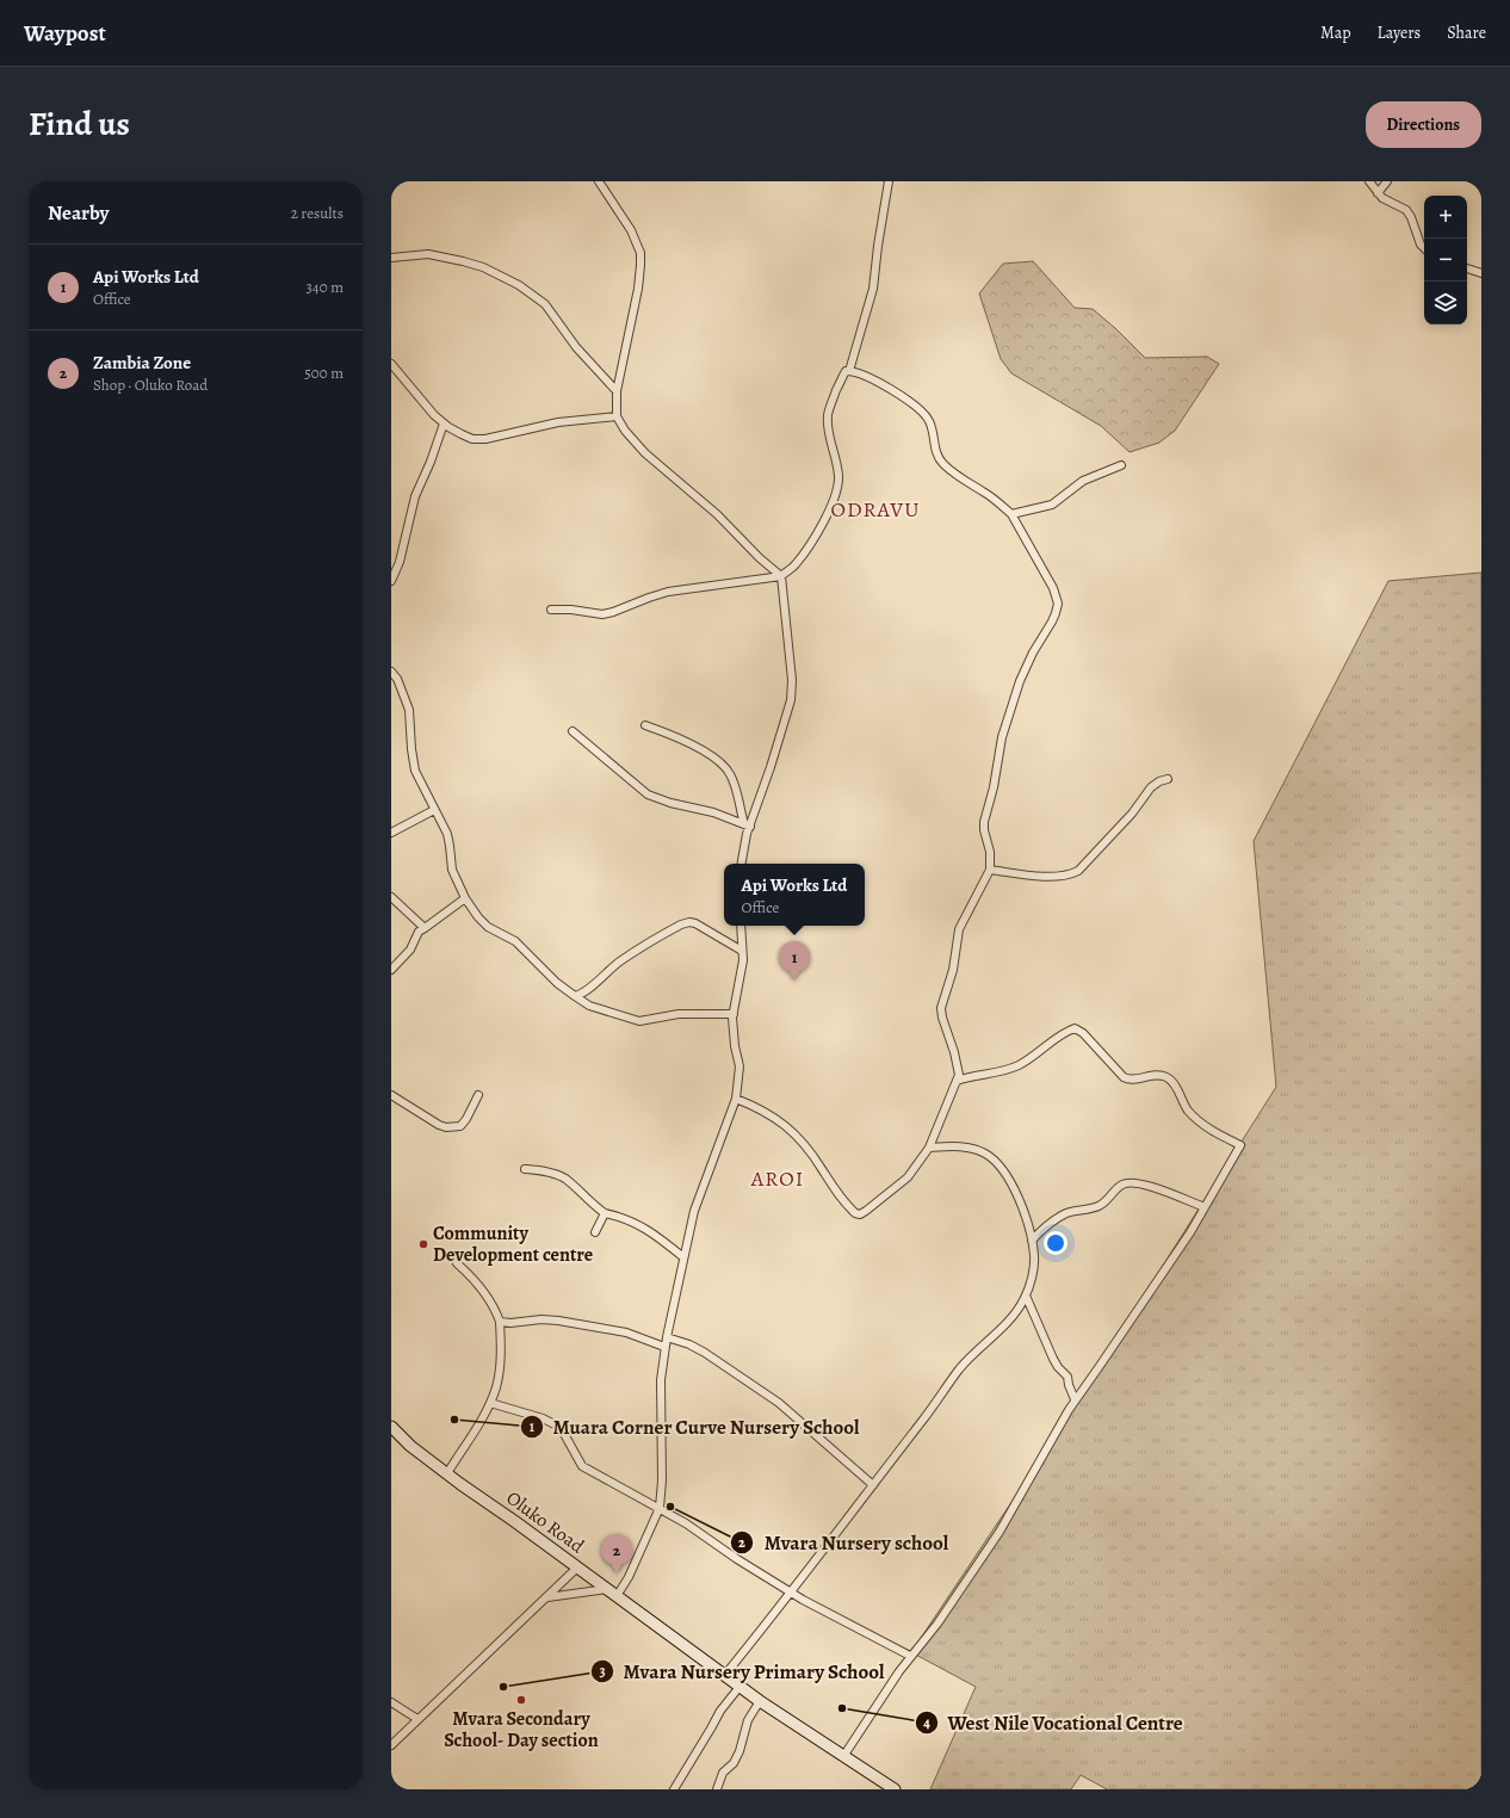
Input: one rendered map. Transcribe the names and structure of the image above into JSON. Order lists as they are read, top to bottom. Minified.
{"streets":{"main road":["Oluko Road"]},"districts":["ODRAVU","AROI"],"places":["Community Development centre","Muara Corner Curve Nursery School","Mvara Nursery school","Mvara Nursery Primary School","Mvara Secondary School- Day section","West Nile Vocational Centre"],"page":{"header":"Waypost","nav":["Map","Layers","Share"],"title":"Find us","buttons":"Directions","heading":["Nearby","2 results"],"map_buttons":["+","−"],"list":[{"mark":"1","name":"Api Works Ltd","note":"Office","value":"340 m"},{"mark":"2","name":"Zambia Zone","note":"Shop · Oluko Road","value":"500 m"}],"popup":["Api Works Ltd","Office"],"pins":["1","2"]}}
